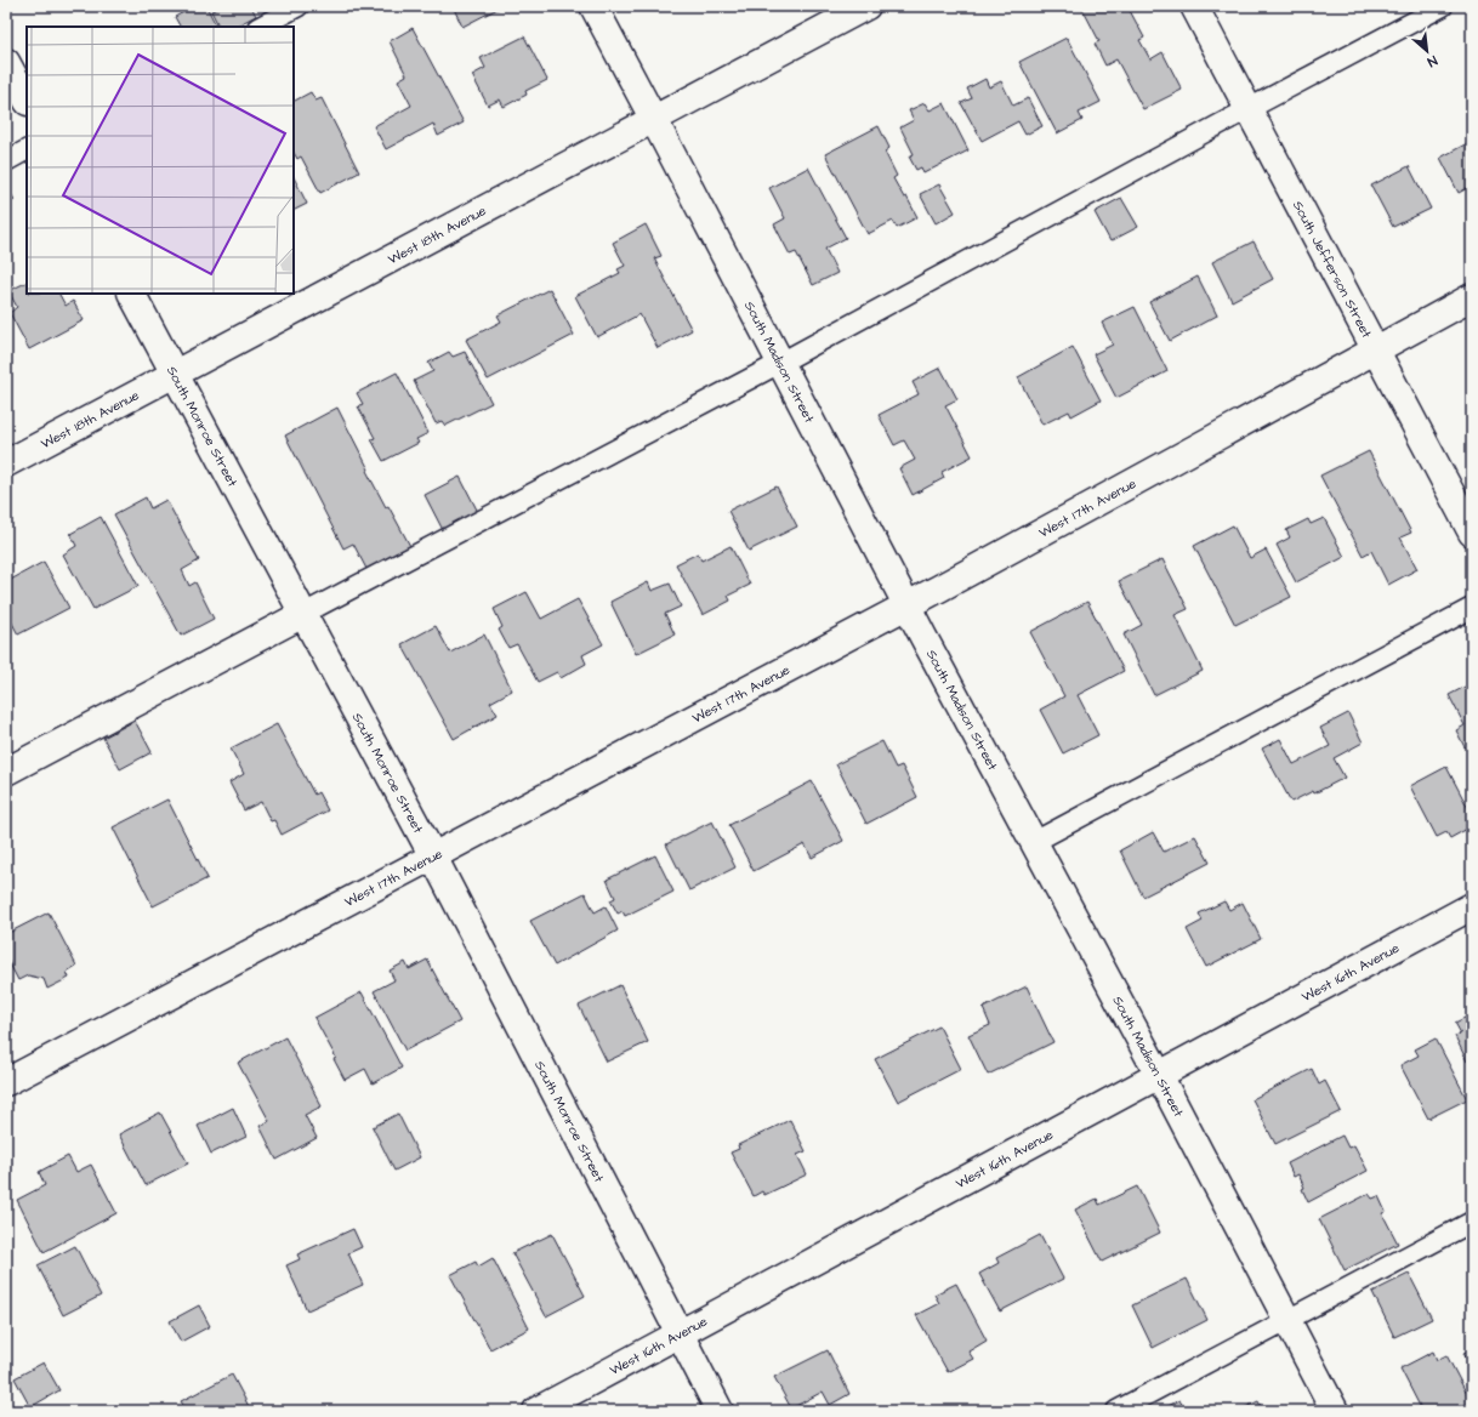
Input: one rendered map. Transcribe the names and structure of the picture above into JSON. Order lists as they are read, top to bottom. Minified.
{"streets":{"street":["West 18th Avenue","South Jefferson Street","South Madison Street","South Monroe Street","West 17th Avenue","West 16th Avenue"]},"crossings":[["West 18th Avenue","South Madison Street"],["West 18th Avenue","South Monroe Street"],["South Jefferson Street","West 17th Avenue"],["South Madison Street","West 17th Avenue"],["South Madison Street","West 16th Avenue"],["South Monroe Street","West 17th Avenue"],["South Monroe Street","West 16th Avenue"]],"north":"bottom right"}
